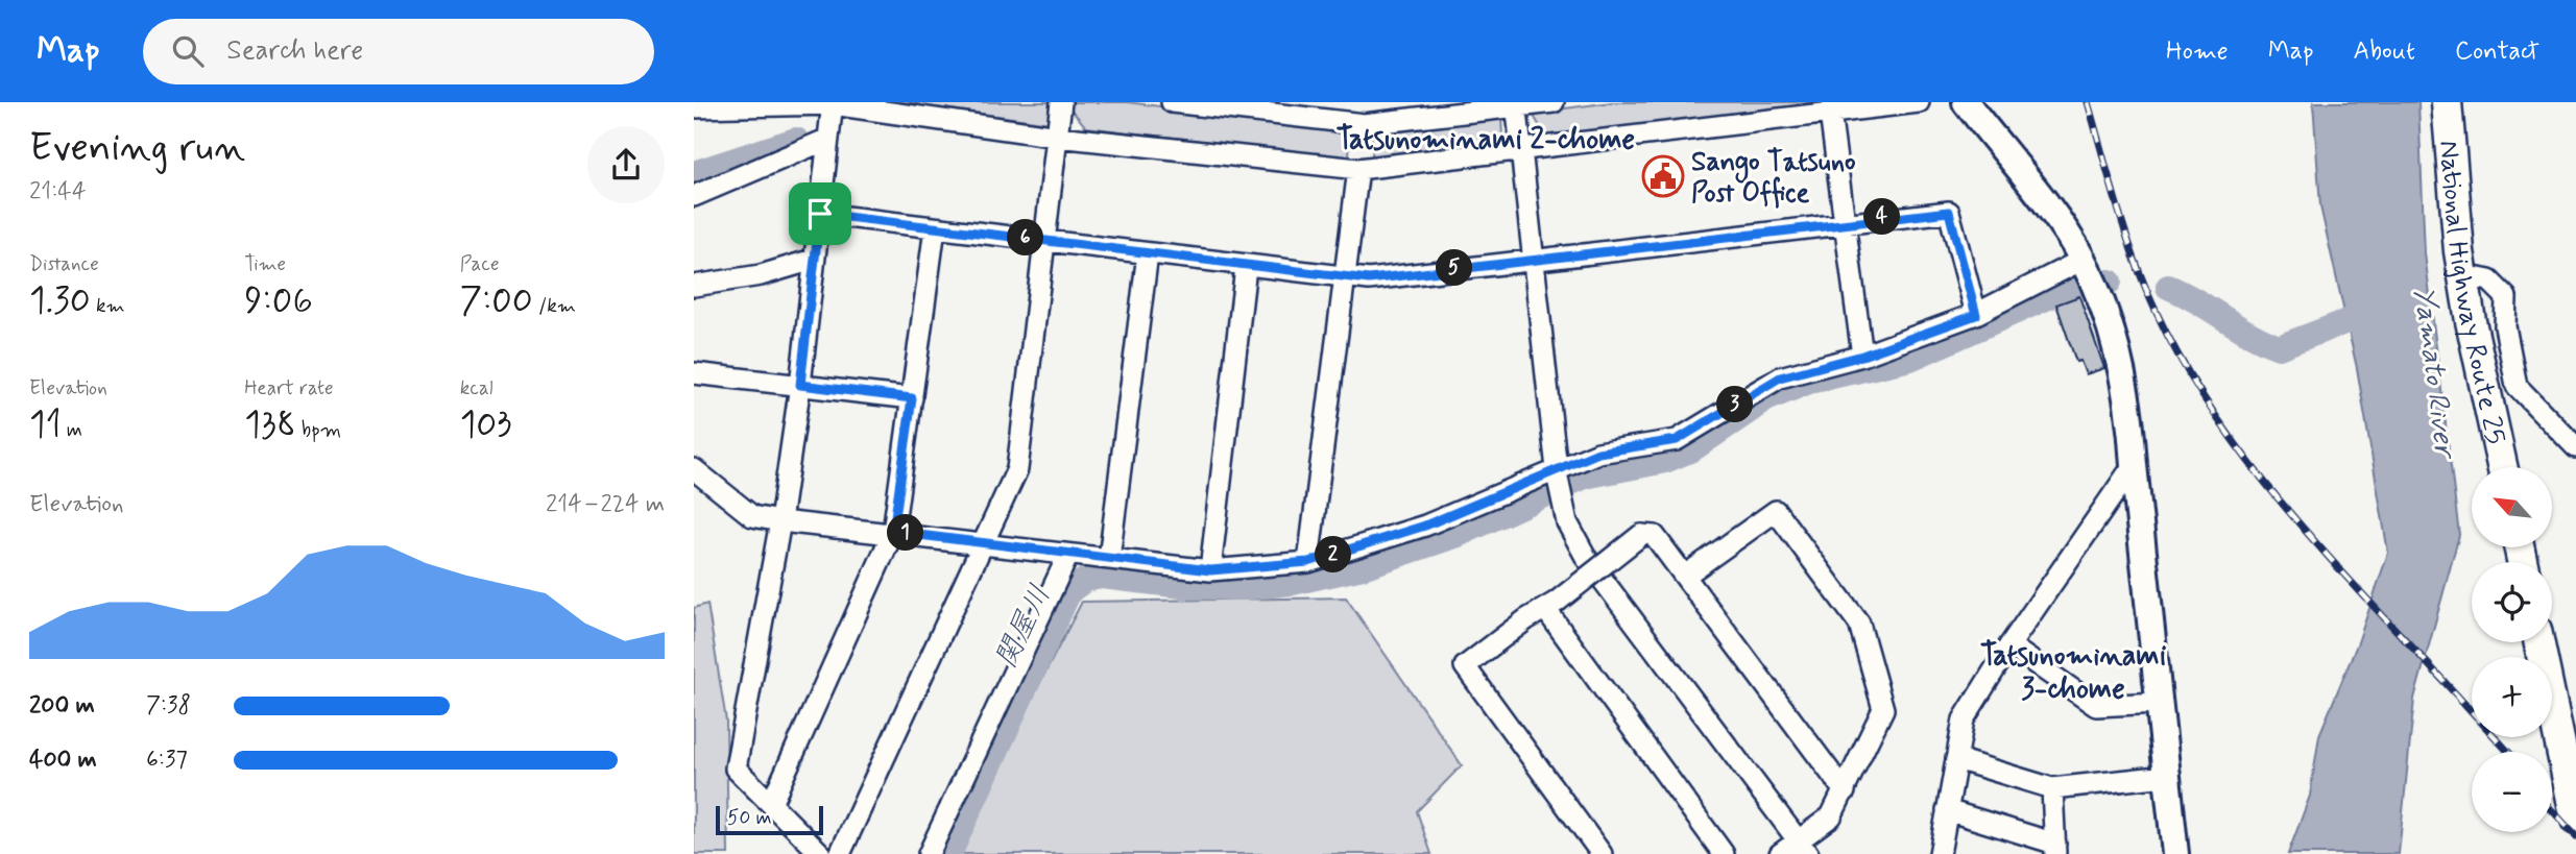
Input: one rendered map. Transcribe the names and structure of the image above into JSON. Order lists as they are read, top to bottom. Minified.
{"streets":{"highway":["National Highway Route 25"]},"districts":["Tatsunominami 2-chome","Tatsunominami 3-chome"],"water":["Yamato River","関屋川"],"places":{"public building":["Sango Tatsuno Post Office"]},"scale_bar":"50 m","north":"top left","page":{"header":"Map","search":"Search here","nav":["Home","Map","About","Contact"],"heading":["Evening run","21:44"],"pins":["4","6","5","3","1","2"],"stats":[["Distance","1.30 km"],["Time","9:06"],["Pace","7:00 /km"],["Elevation","11 m"],["Heart rate","138 bpm"],["kcal","103"]],"map_buttons":["+","−"],"chart":["Elevation","214–224 m"],"list":[{"name":"200 m","note":"7:38"},{"name":"400 m","note":"6:37"}],"scale":"50 m"}}
